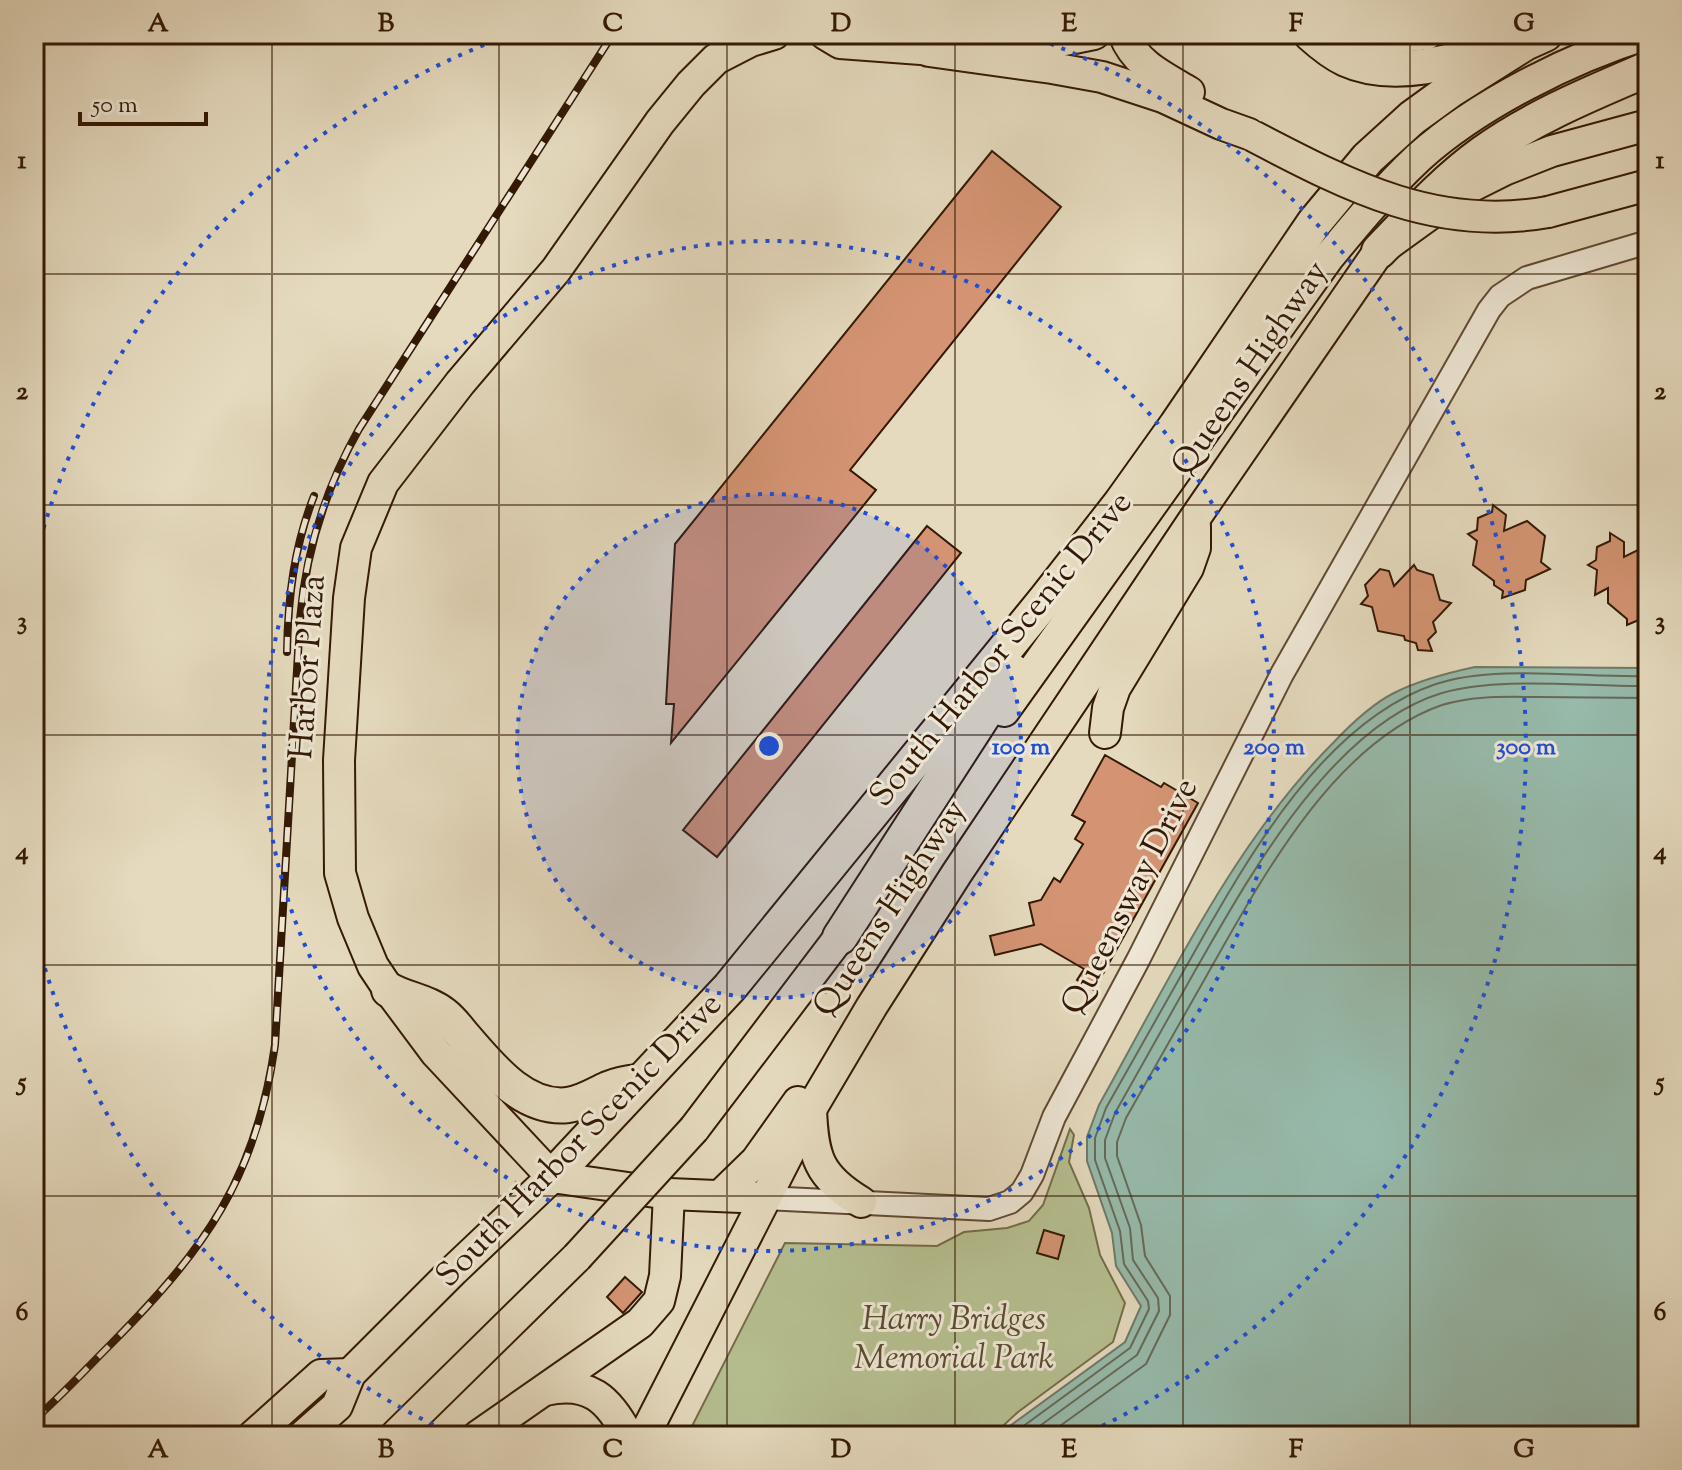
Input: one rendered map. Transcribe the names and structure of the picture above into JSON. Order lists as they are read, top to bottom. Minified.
{"streets":{"highway":["South Harbor Scenic Drive"],"main road":["Queens Highway","Harbor Plaza"],"street":["Queensway Drive"]},"crossings":[["Queens Highway","Queensway Drive"],["South Harbor Scenic Drive","Harbor Plaza"]],"parks":["Harry Bridges Memorial Park"],"scale_bar":"50 m","grid":{"columns":["A","B","C","D","E","F","G"],"rows":["1","2","3","4","5","6"]},"rings":["100 m","200 m","300 m"]}
